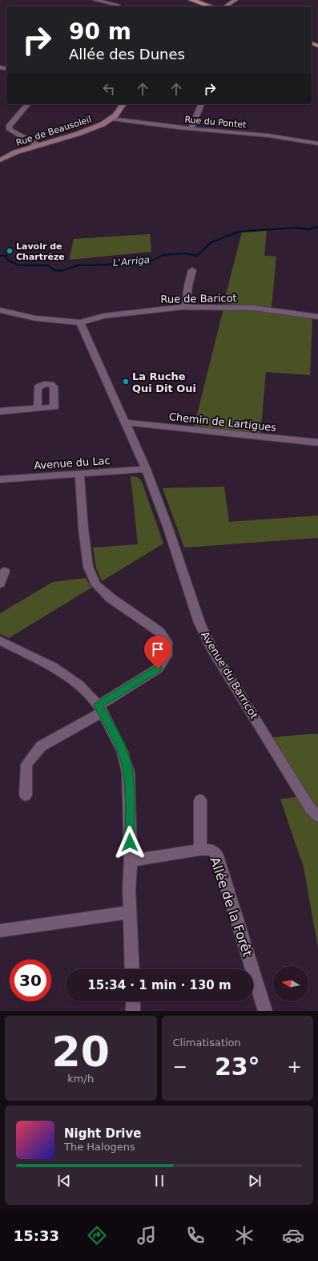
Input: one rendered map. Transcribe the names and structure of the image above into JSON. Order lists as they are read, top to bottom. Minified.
{"streets":{"street":["Rue du Pontet","Rue de Beausoleil","Rue de Baricot","Chemin de Lartigues","Avenue du Lac","Avenue du Barricot","Allée de la Forêt"]},"crossings":[["Rue du Pontet","Rue de Beausoleil"],["Rue de Baricot","Avenue du Barricot"],["Chemin de Lartigues","Avenue du Barricot"],["Avenue du Lac","Avenue du Barricot"]],"water":["L'Arriga"],"places":["Lavoir de Chartrèze","La Ruche Qui Dit Oui"],"north":"left","page":{"turn":["90 m","Allée des Dunes"],"limit":"30","trip":"15:34 · 1 min · 130 m","tile":[["20","km/h"],"Climatisation"],"heat":["−","23°","+"],"song":["Night Drive","The Halogens"],"tabs":"15:33"}}
